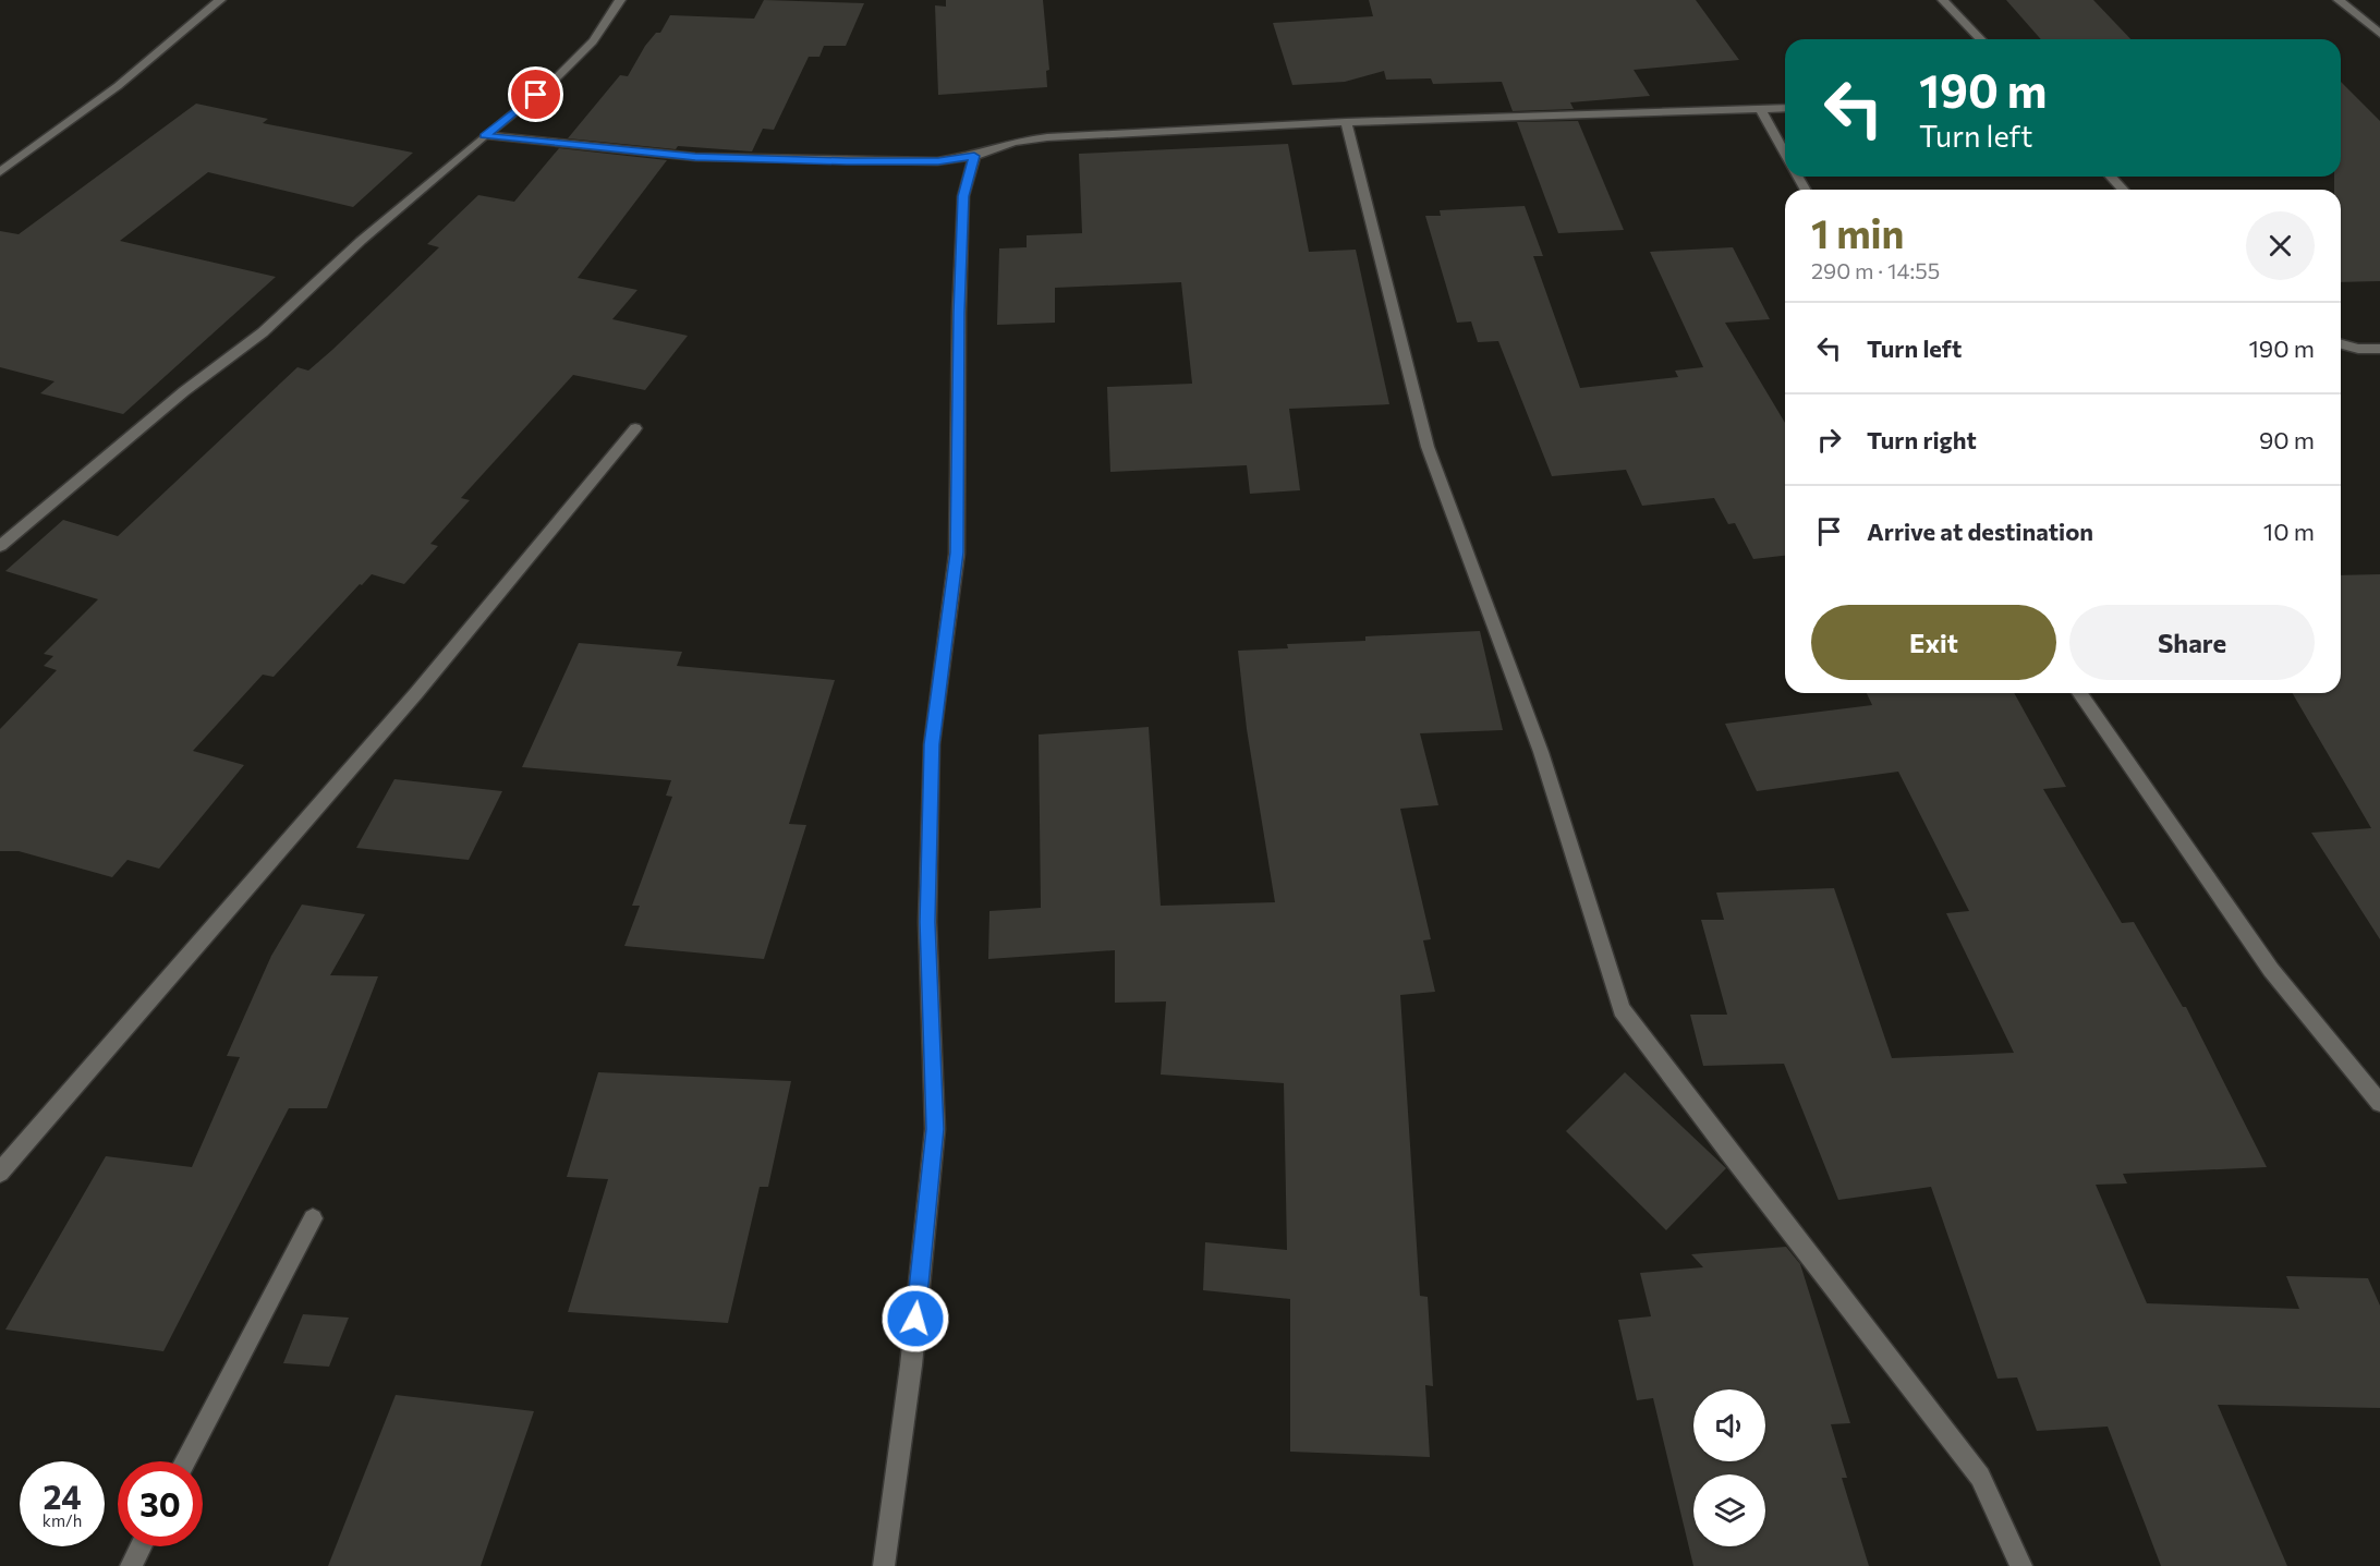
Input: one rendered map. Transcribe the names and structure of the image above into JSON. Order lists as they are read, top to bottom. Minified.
{"page":{"turn":["190 m","Turn left"],"heading":["1 min","290 m · 14:55"],"list":[{"name":"Turn left","value":"190 m"},{"name":"Turn right","value":"90 m"},{"name":"Arrive at destination","value":"10 m"}],"buttons":["Exit","Share"],"speed":"24 km/h","limit":"30"}}
